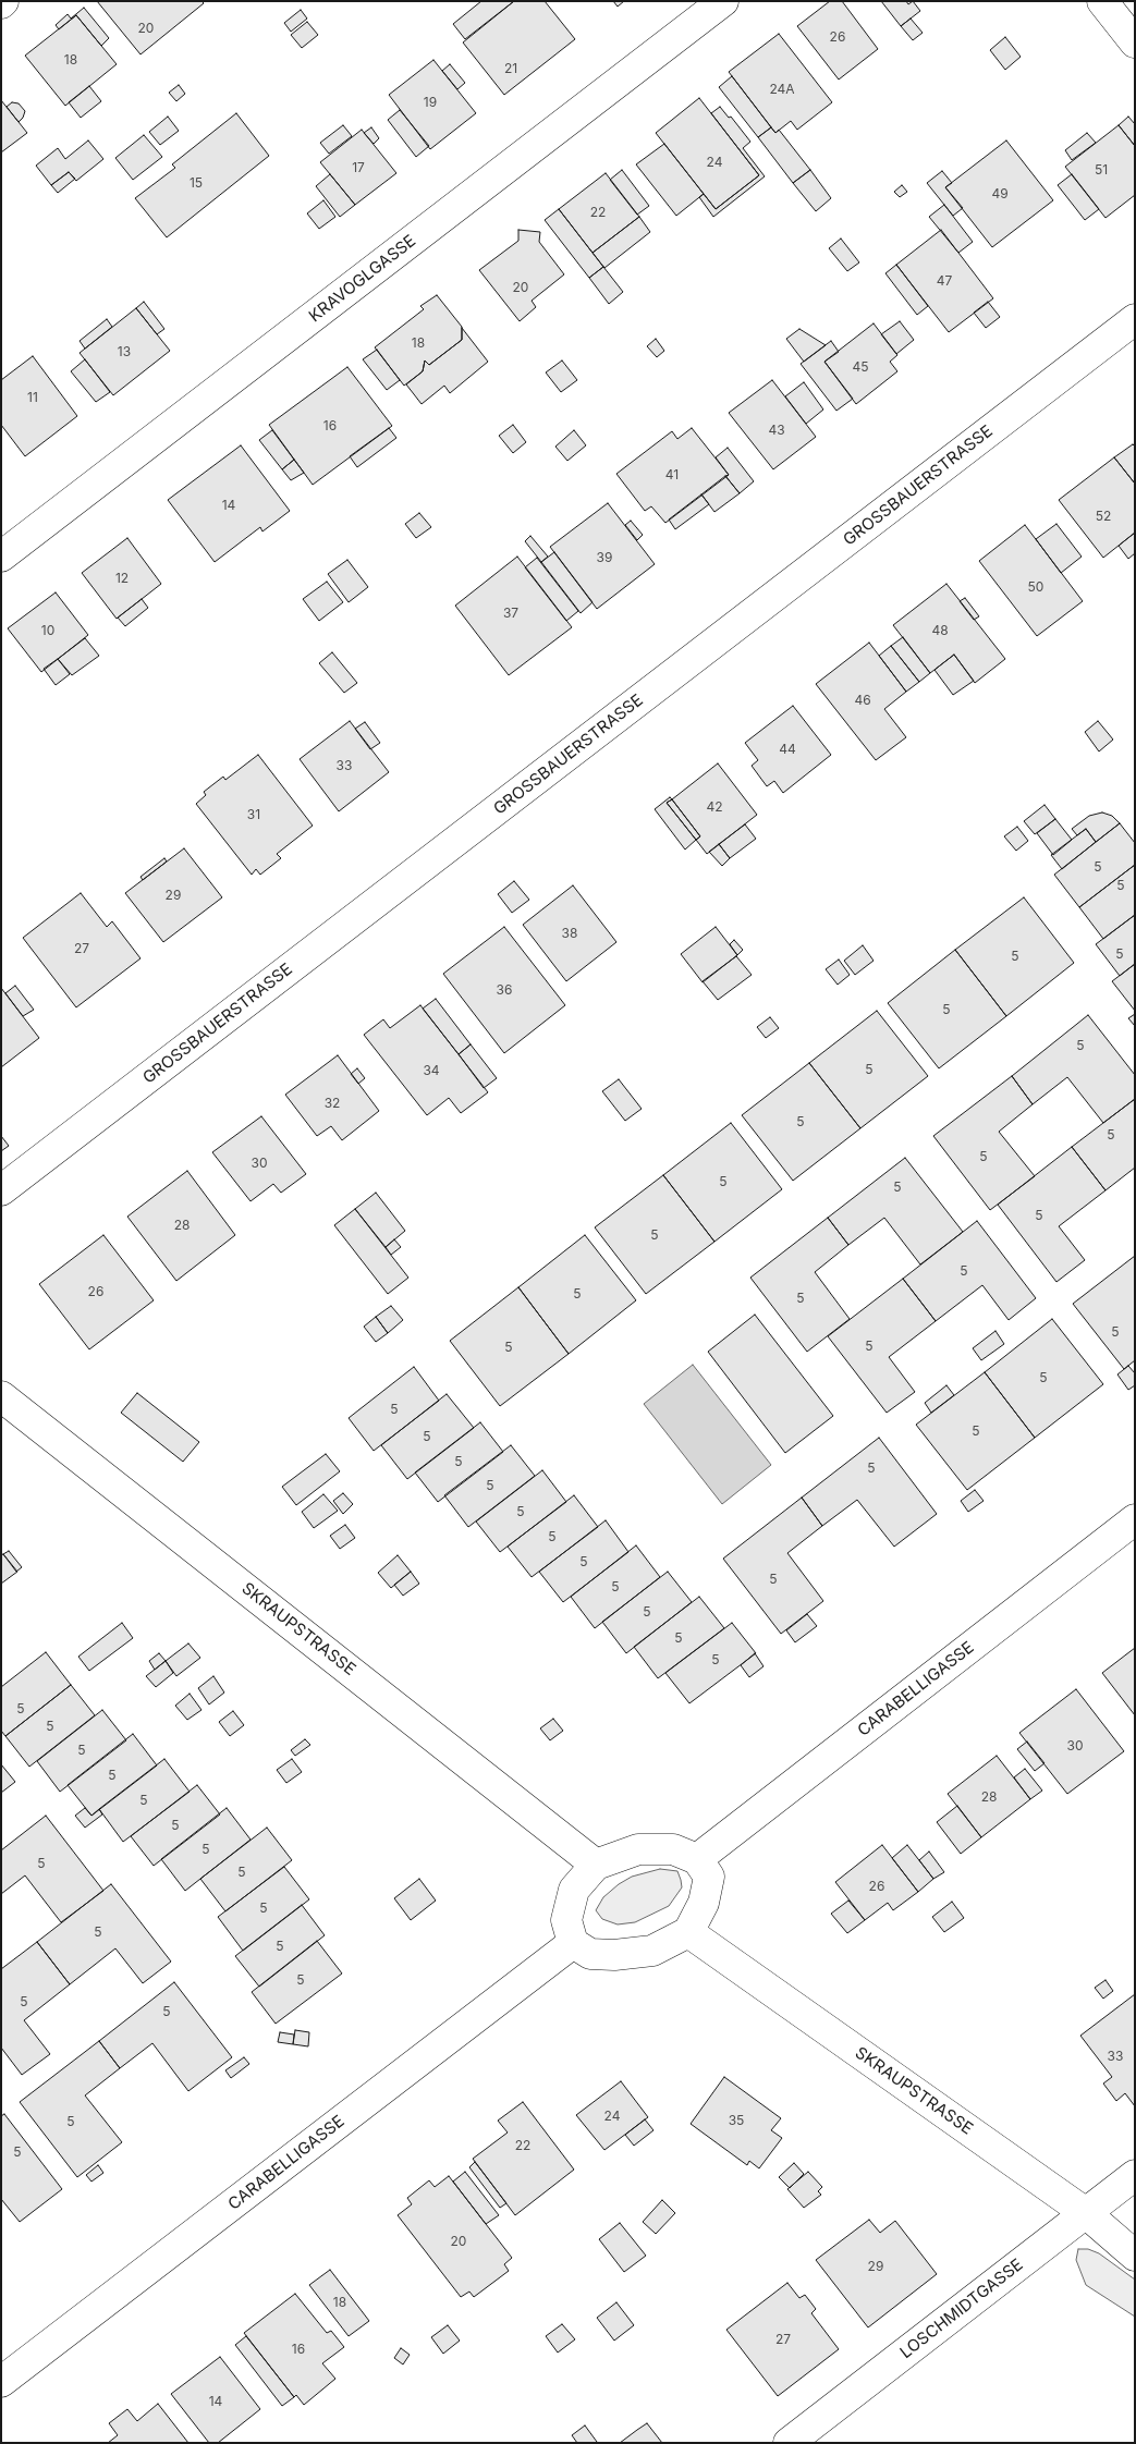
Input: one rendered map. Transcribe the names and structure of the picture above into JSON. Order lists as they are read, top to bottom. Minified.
{"streets":{"street":["KRAVOGLGASSE","GROSSBAUERSTRASSE","SKRAUPSTRASSE","CARABELLIGASSE","LOSCHMIDTGASSE"]},"crossings":[["SKRAUPSTRASSE","CARABELLIGASSE"],["SKRAUPSTRASSE","LOSCHMIDTGASSE"]],"house_numbers":["20","26","18","21","24A","19","24","17","51","15","49","22","47","20","18","13","45","11","16","43","41","14","52","39","12","50","37","10","48","46","44","33","42","31","5","5","29","38","27","5","5","36","5","5","5","34","32","5","5","5","30","5","5","5","28","5","5","26","5","5","5","5","5","5","5","5","5","5","5","5","5","5","5","5","5","5","5","5","5","5","30","5","5","28","5","5","5","5","5","26","5","5","5","5","5","5","33","24","35","5","22","5","20","29","18","27","16","14"]}
